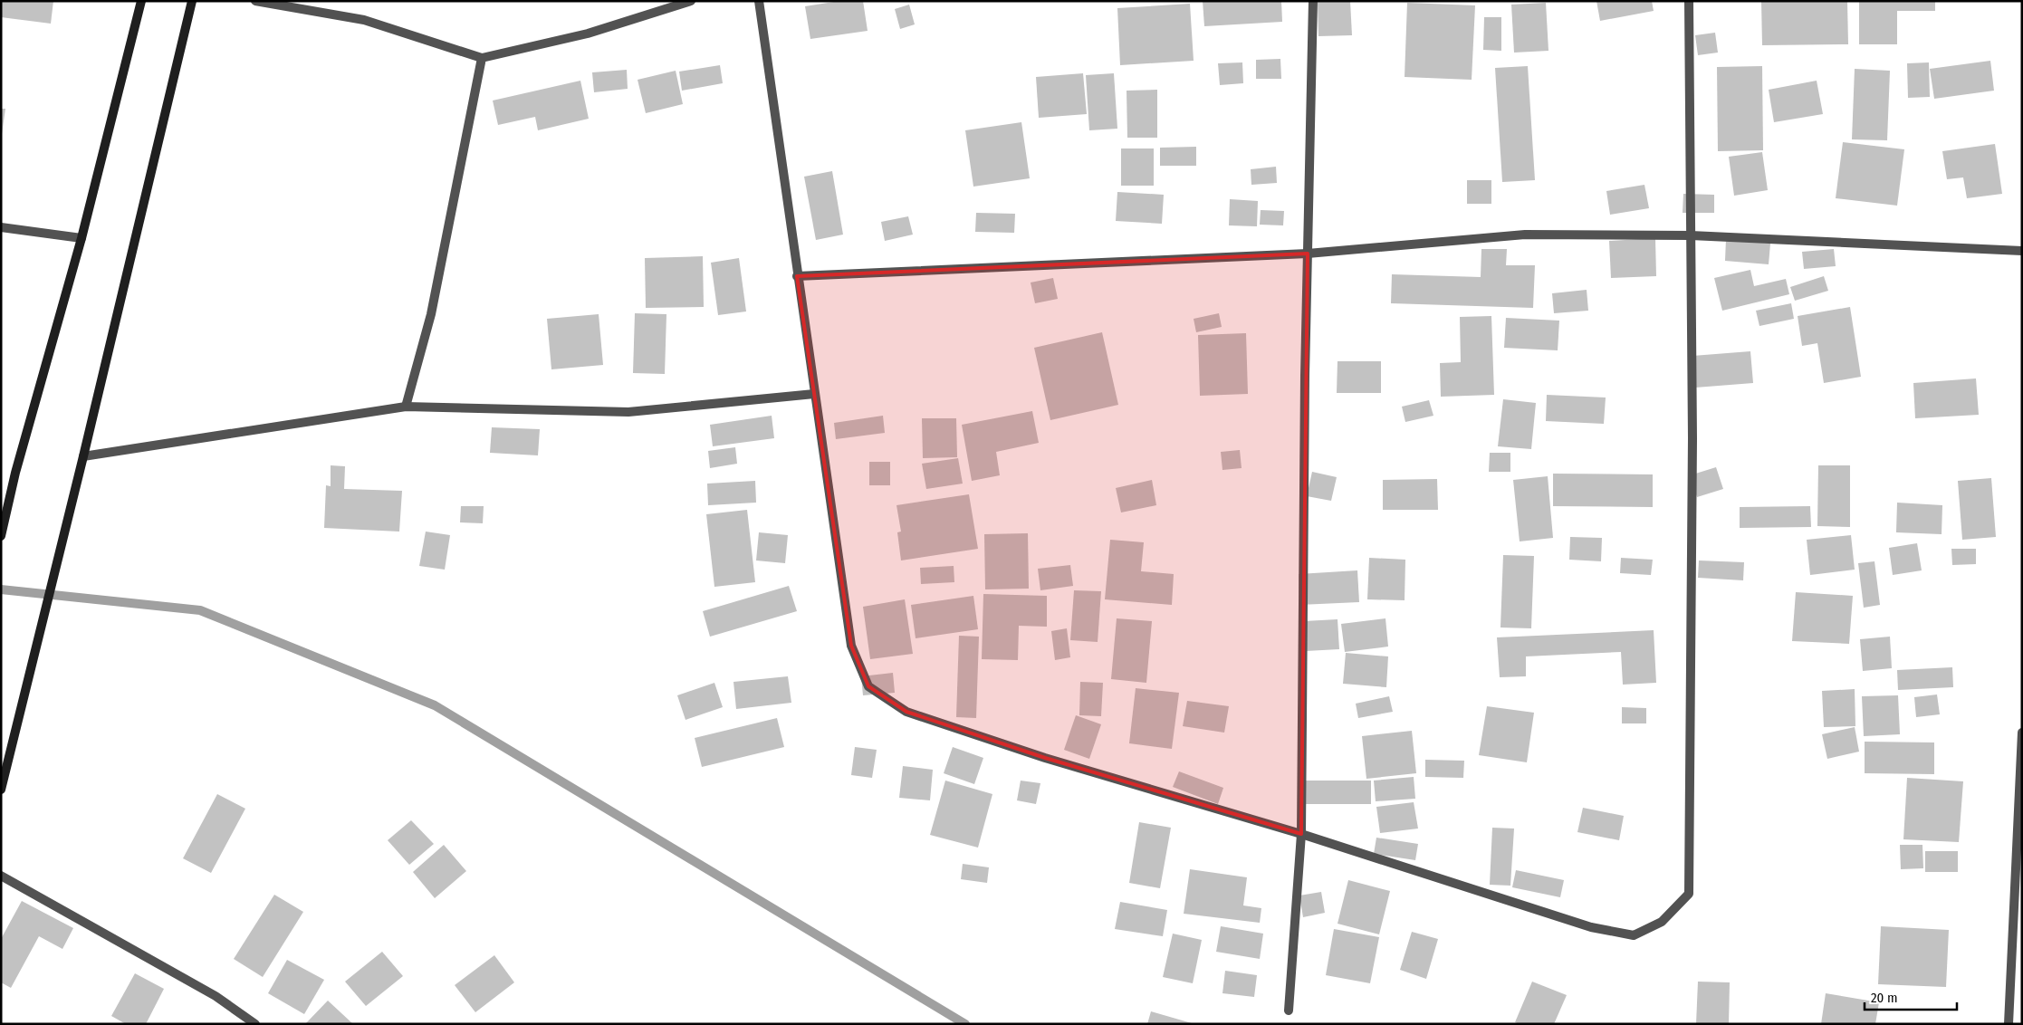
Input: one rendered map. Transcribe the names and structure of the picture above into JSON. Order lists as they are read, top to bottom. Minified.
{"scale_bar":"20 m"}
